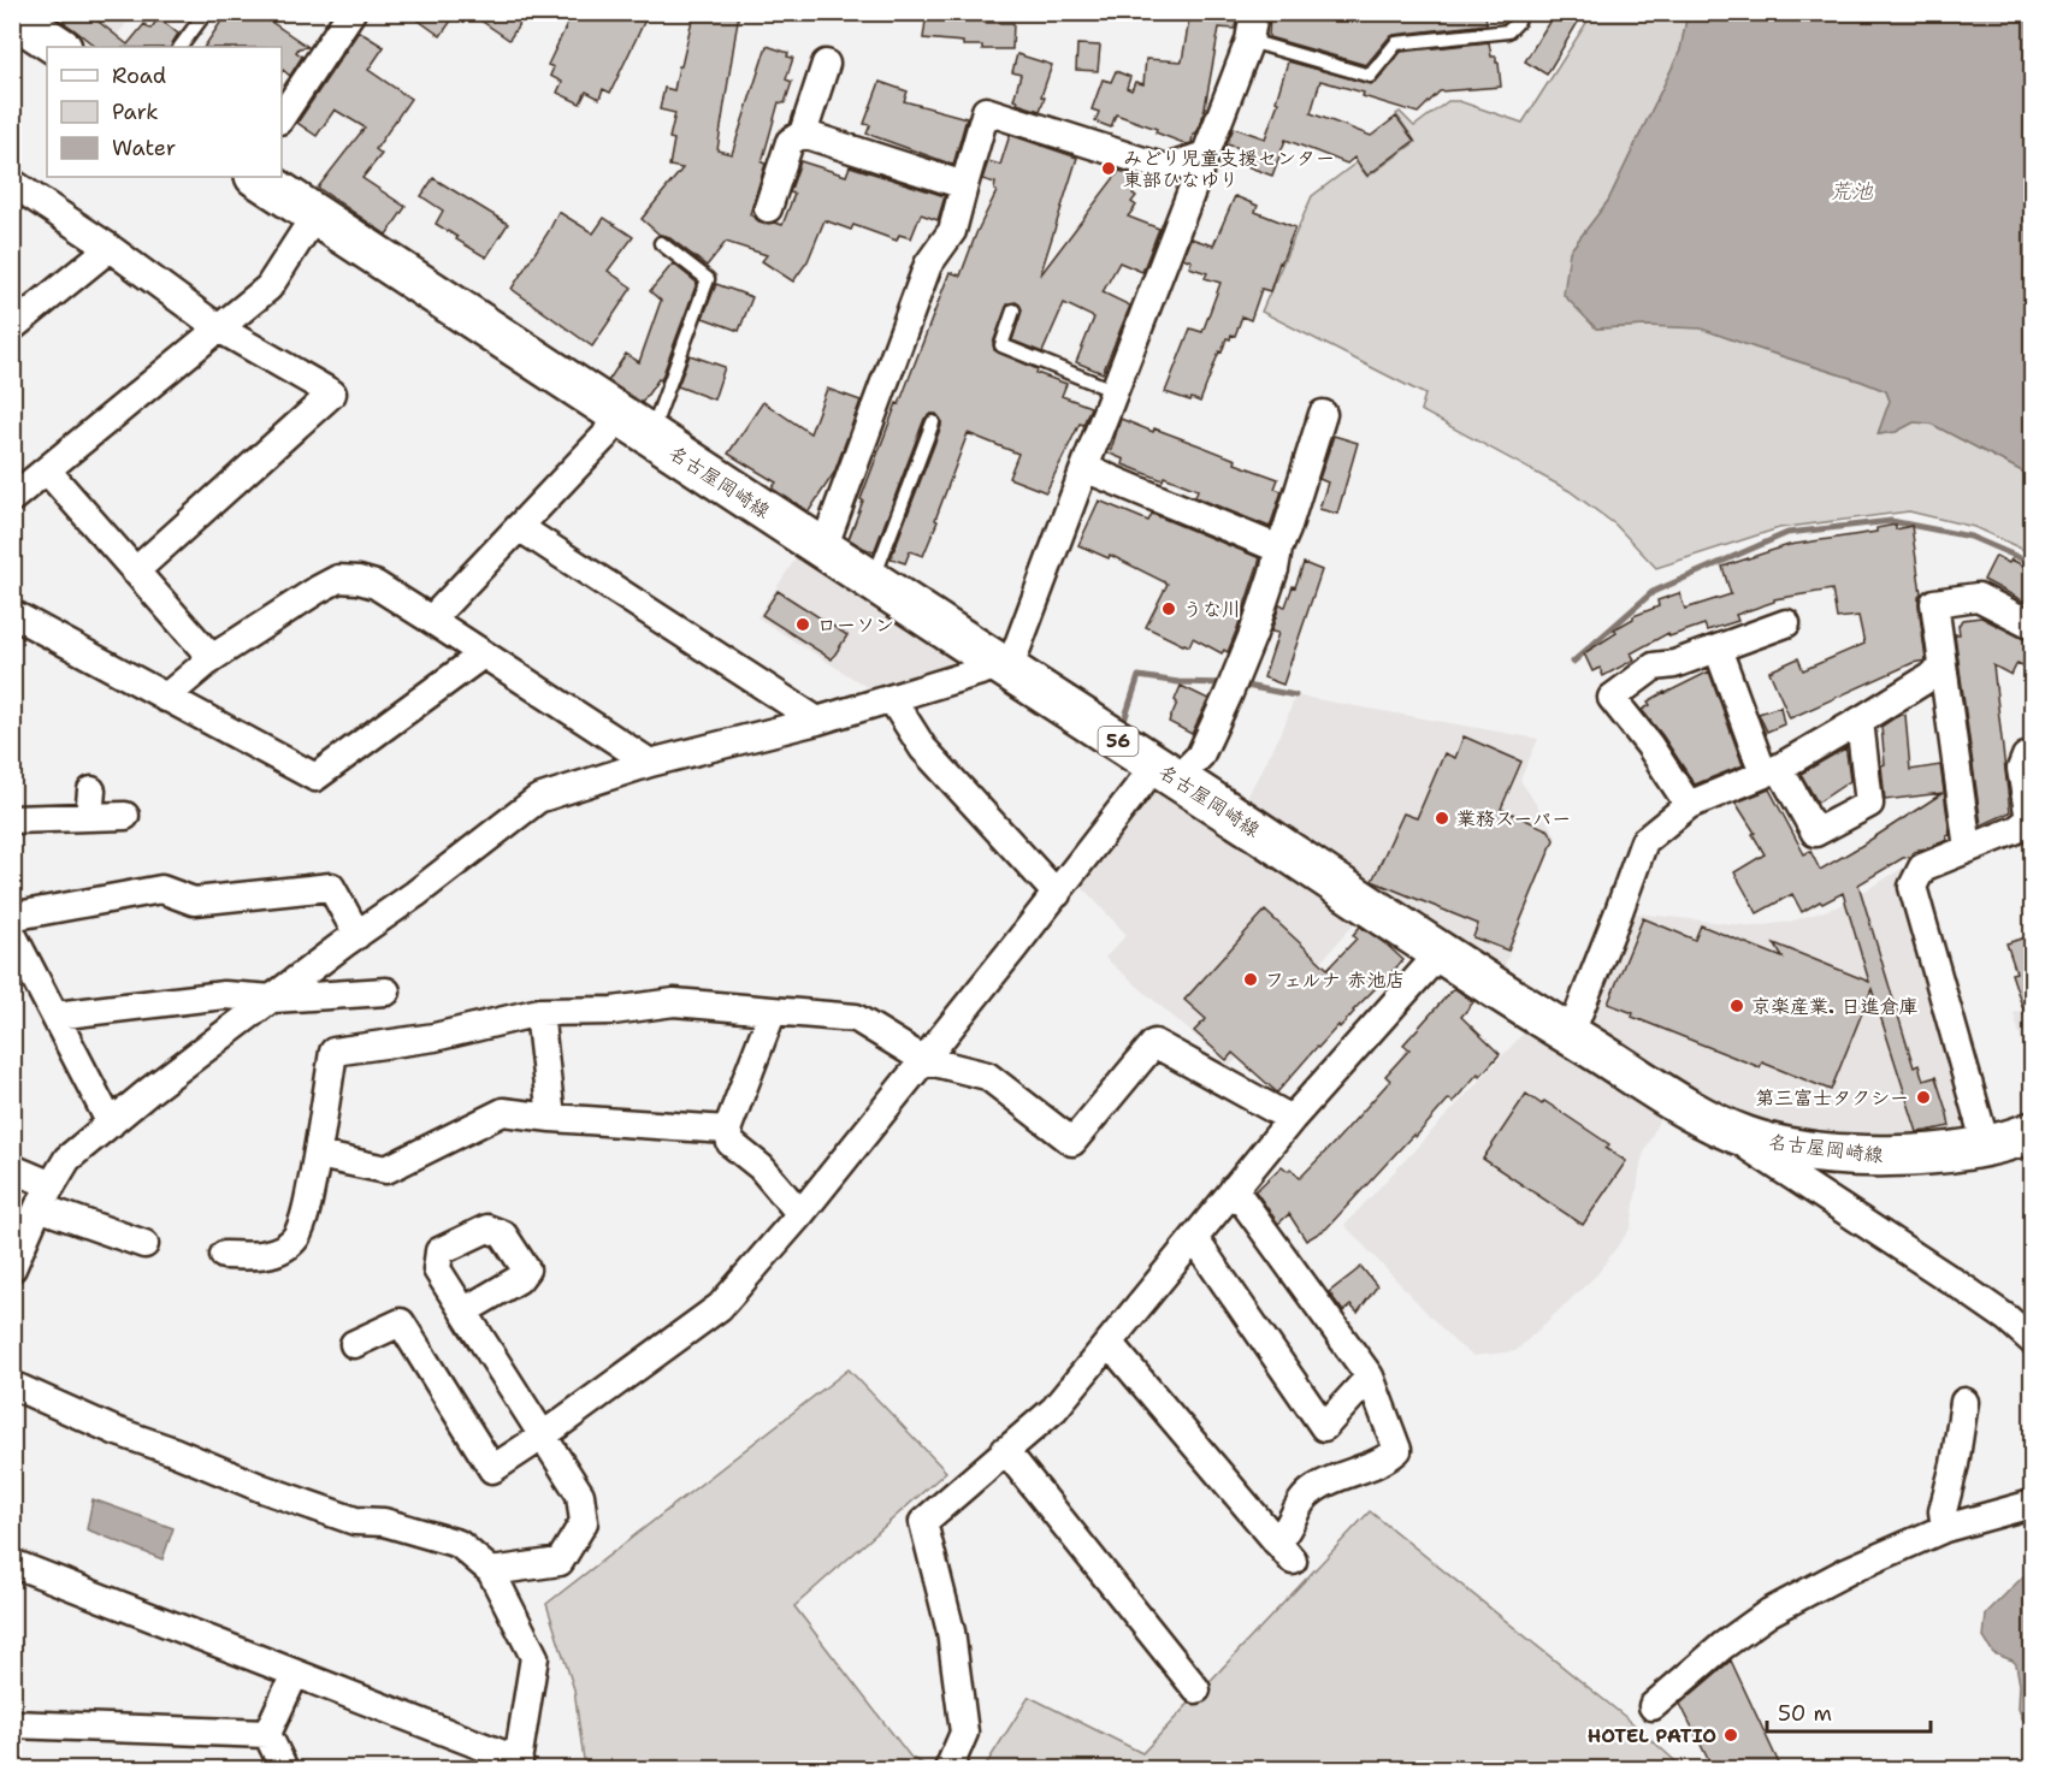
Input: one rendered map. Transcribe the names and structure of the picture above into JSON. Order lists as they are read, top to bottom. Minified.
{"streets":{"main road":["名古屋岡崎線","56"]},"water":["荒池"],"places":["みどり児童支援センター 東部ひなゆり","うな川","ローソン","業務スーパー","フェルナ 赤池店","京楽産業. 日進倉庫","第三富士タクシー","HOTEL PATIO"],"legend":["Road","Park","Water"],"scale_bar":"50 m"}
